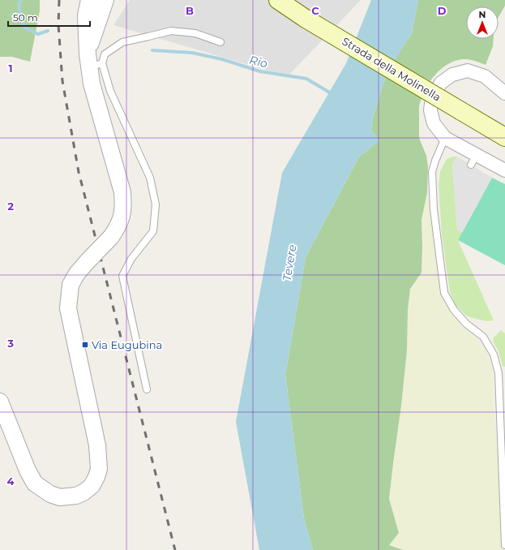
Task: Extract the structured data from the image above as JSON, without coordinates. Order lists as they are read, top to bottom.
{
  "streets": {
    "main road": ["Strada della Molinella"]
  },
  "water": ["Rio", "Tevere"],
  "places": {
    "transit": ["Via Eugubina"]
  },
  "scale_bar": "50 m",
  "north": "top",
  "grid": {
    "columns": ["B", "C", "D"],
    "rows": [
      "1",
      "2",
      "3",
      "4"
    ]
  }
}
